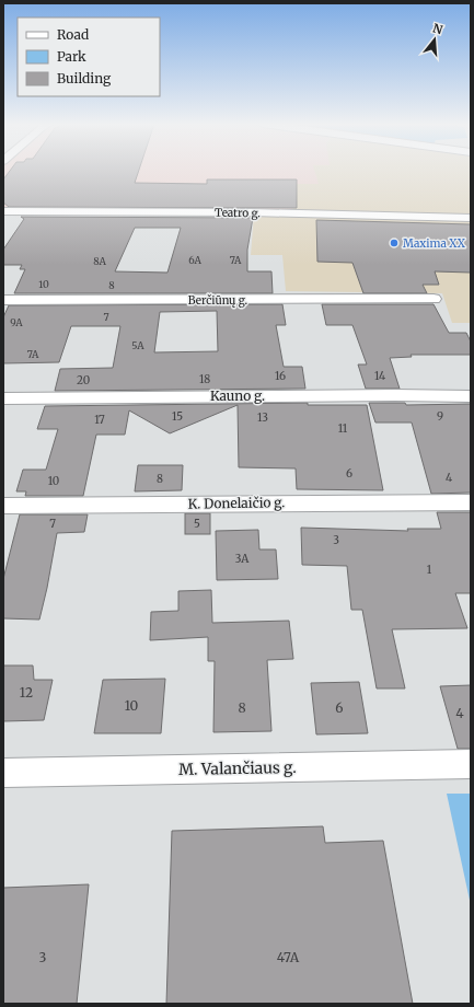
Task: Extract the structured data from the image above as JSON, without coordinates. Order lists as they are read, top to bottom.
{
  "streets": {
    "street": [
      "Teatro g.",
      "Berčiūnų g.",
      "Kauno g.",
      "K. Donelaičio g.",
      "M. Valančiaus g."
    ]
  },
  "places": ["Maxima XX"],
  "house_numbers": [
    "6A",
    "7A",
    "8A",
    "10",
    "8",
    "7",
    "9A",
    "5A",
    "7A",
    "16",
    "14",
    "18",
    "20",
    "15",
    "9",
    "13",
    "17",
    "11",
    "6",
    "4",
    "8",
    "10",
    "7",
    "5",
    "3",
    "3A",
    "1",
    "12",
    "10",
    "8",
    "6",
    "4",
    "3",
    "47A"
  ],
  "legend": ["Road", "Park", "Building"],
  "north": "top"
}
